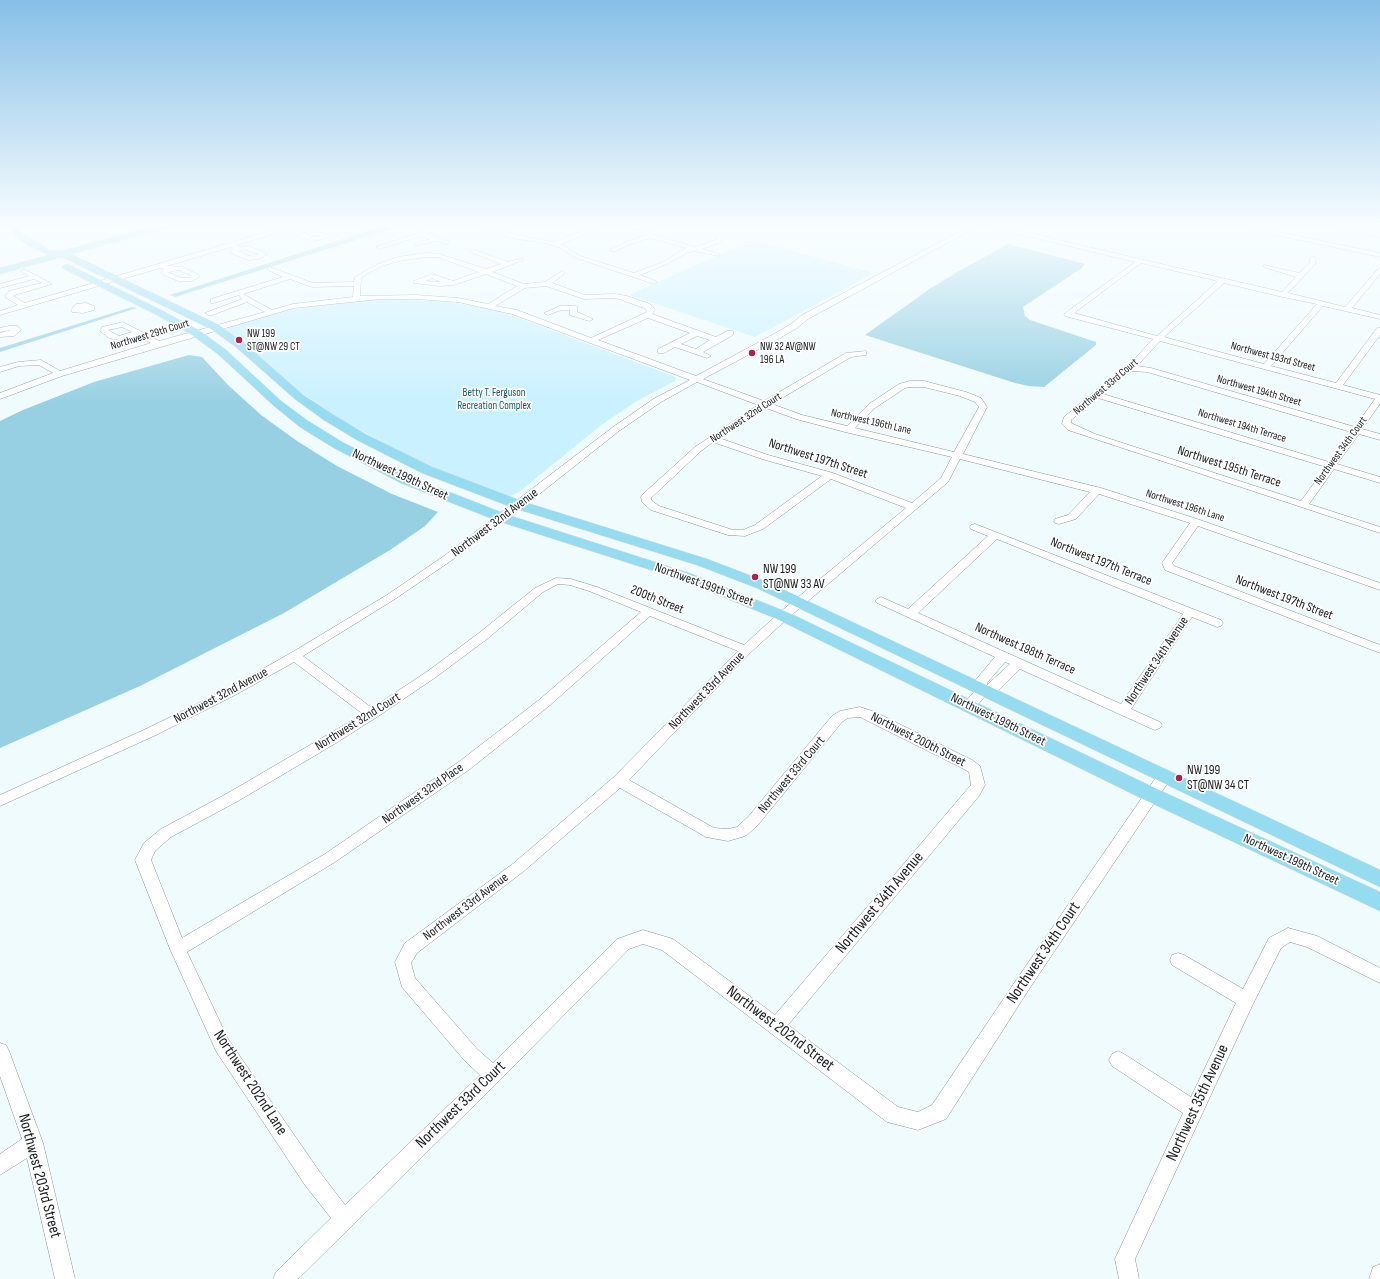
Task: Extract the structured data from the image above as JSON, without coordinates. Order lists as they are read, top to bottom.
{
  "streets": {
    "main road": ["Northwest 199th Street"],
    "street": [
      "Northwest 29th Court",
      "Northwest 193rd Street",
      "Northwest 33rd Court",
      "Northwest 194th Street",
      "Northwest 32nd Court",
      "Northwest 196th Lane",
      "Northwest 194th Terrace",
      "Northwest 34th Court",
      "Northwest 197th Street",
      "Northwest 195th Terrace",
      "Northwest 32nd Avenue",
      "Northwest 197th Terrace",
      "200th Street",
      "Northwest 198th Terrace",
      "Northwest 34th Avenue",
      "Northwest 33rd Avenue",
      "Northwest 200th Street",
      "Northwest 32nd Place",
      "Northwest 202nd Street",
      "Northwest 202nd Lane",
      "Northwest 35th Avenue",
      "Northwest 203rd Street"
    ]
  },
  "crossings": [
    ["Northwest 29th Court", "Northwest 196th Lane"],
    ["Northwest 29th Court", "Northwest 199th Street"],
    ["Northwest 193rd Street", "Northwest 33rd Court"],
    ["Northwest 193rd Street", "Northwest 34th Court"],
    ["Northwest 33rd Court", "Northwest 194th Street"],
    ["Northwest 33rd Court", "Northwest 194th Terrace"],
    ["Northwest 33rd Court", "Northwest 195th Terrace"],
    ["Northwest 33rd Court", "Northwest 33rd Avenue"],
    ["Northwest 33rd Court", "Northwest 200th Street"],
    ["Northwest 33rd Court", "Northwest 202nd Street"],
    ["Northwest 33rd Court", "Northwest 202nd Lane"],
    ["Northwest 194th Street", "Northwest 34th Court"],
    ["Northwest 32nd Court", "Northwest 196th Lane"],
    ["Northwest 32nd Court", "Northwest 197th Street"],
    ["Northwest 32nd Court", "200th Street"],
    ["Northwest 32nd Court", "Northwest 202nd Lane"],
    ["Northwest 196th Lane", "Northwest 197th Street"],
    ["Northwest 196th Lane", "Northwest 32nd Avenue"],
    ["Northwest 196th Lane", "Northwest 33rd Avenue"],
    ["Northwest 194th Terrace", "Northwest 34th Court"],
    ["Northwest 34th Court", "Northwest 195th Terrace"],
    ["Northwest 34th Court", "Northwest 199th Street"],
    ["Northwest 34th Court", "Northwest 202nd Street"],
    ["Northwest 197th Street", "Northwest 33rd Avenue"],
    ["Northwest 199th Street", "Northwest 32nd Avenue"],
    ["Northwest 199th Street", "Northwest 33rd Avenue"],
    ["Northwest 197th Terrace", "Northwest 34th Avenue"],
    ["200th Street", "Northwest 33rd Avenue"],
    ["200th Street", "Northwest 32nd Place"],
    ["Northwest 198th Terrace", "Northwest 34th Avenue"],
    ["Northwest 34th Avenue", "Northwest 200th Street"],
    ["Northwest 34th Avenue", "Northwest 202nd Street"],
    ["Northwest 32nd Place", "Northwest 202nd Lane"]
  ],
  "parks": ["Betty T. Ferguson Recreation Complex"],
  "places": [
    "NW 199 ST@NW 29 CT",
    "NW 32 AV@NW 196 LA",
    "NW 199 ST@NW 33 AV",
    "NW 199 ST@NW 34 CT"
  ]
}
